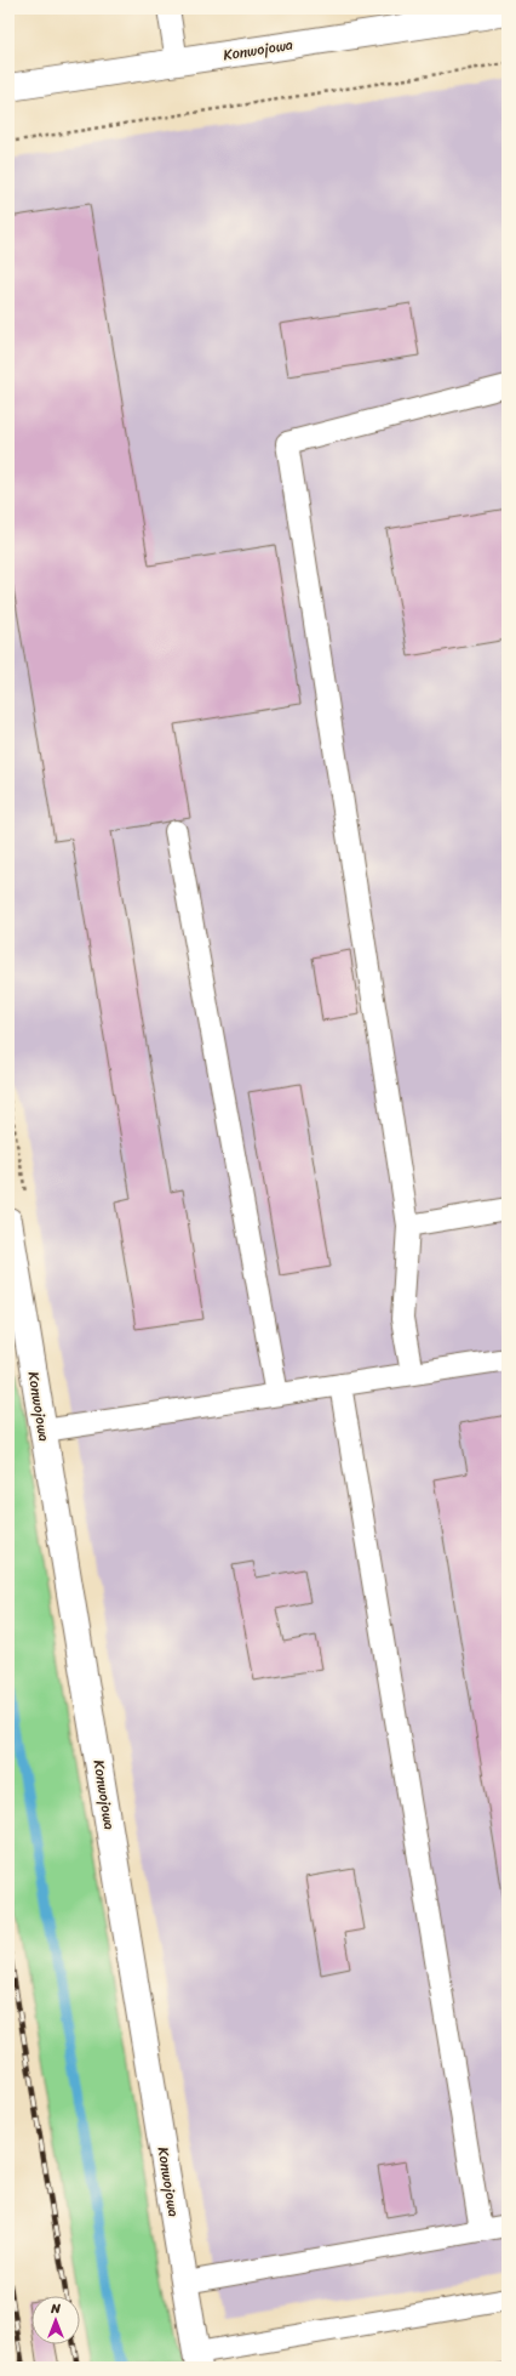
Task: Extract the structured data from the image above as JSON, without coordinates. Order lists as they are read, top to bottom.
{
  "streets": {
    "street": ["Konwojowa"]
  },
  "north": "top"
}
